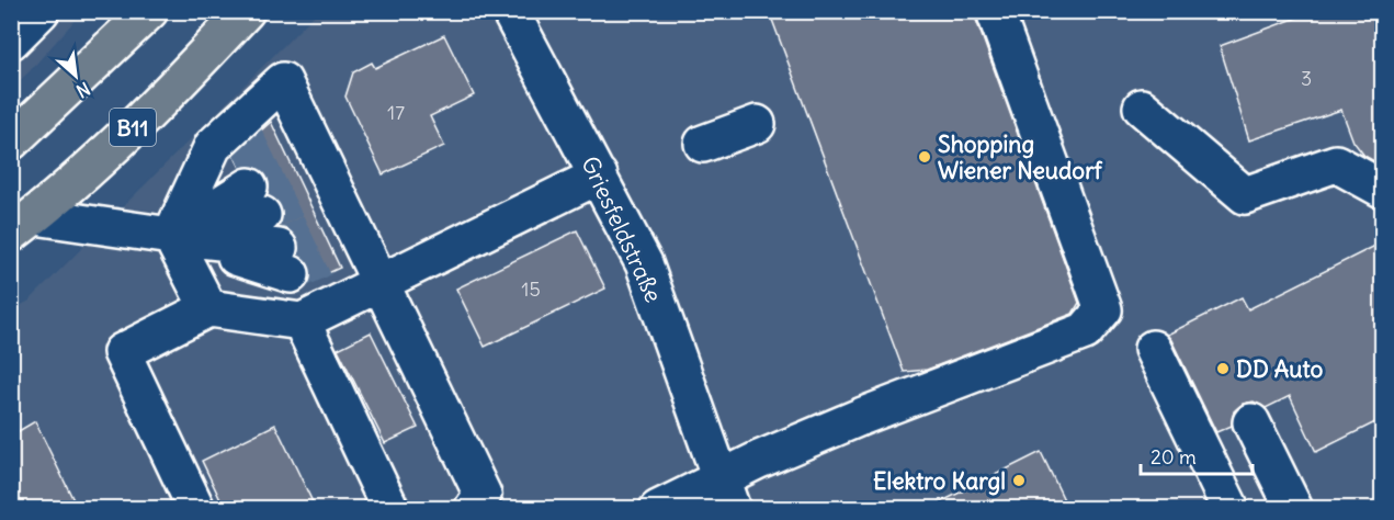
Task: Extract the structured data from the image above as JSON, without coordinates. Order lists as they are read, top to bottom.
{
  "streets": {
    "main road": ["B11"],
    "street": ["Griesfeldstraße"]
  },
  "places": ["Shopping Wiener Neudorf", "DD Auto", "Elektro Kargl"],
  "house_numbers": ["3", "17", "15"],
  "scale_bar": "20 m",
  "north": "bottom right"
}
